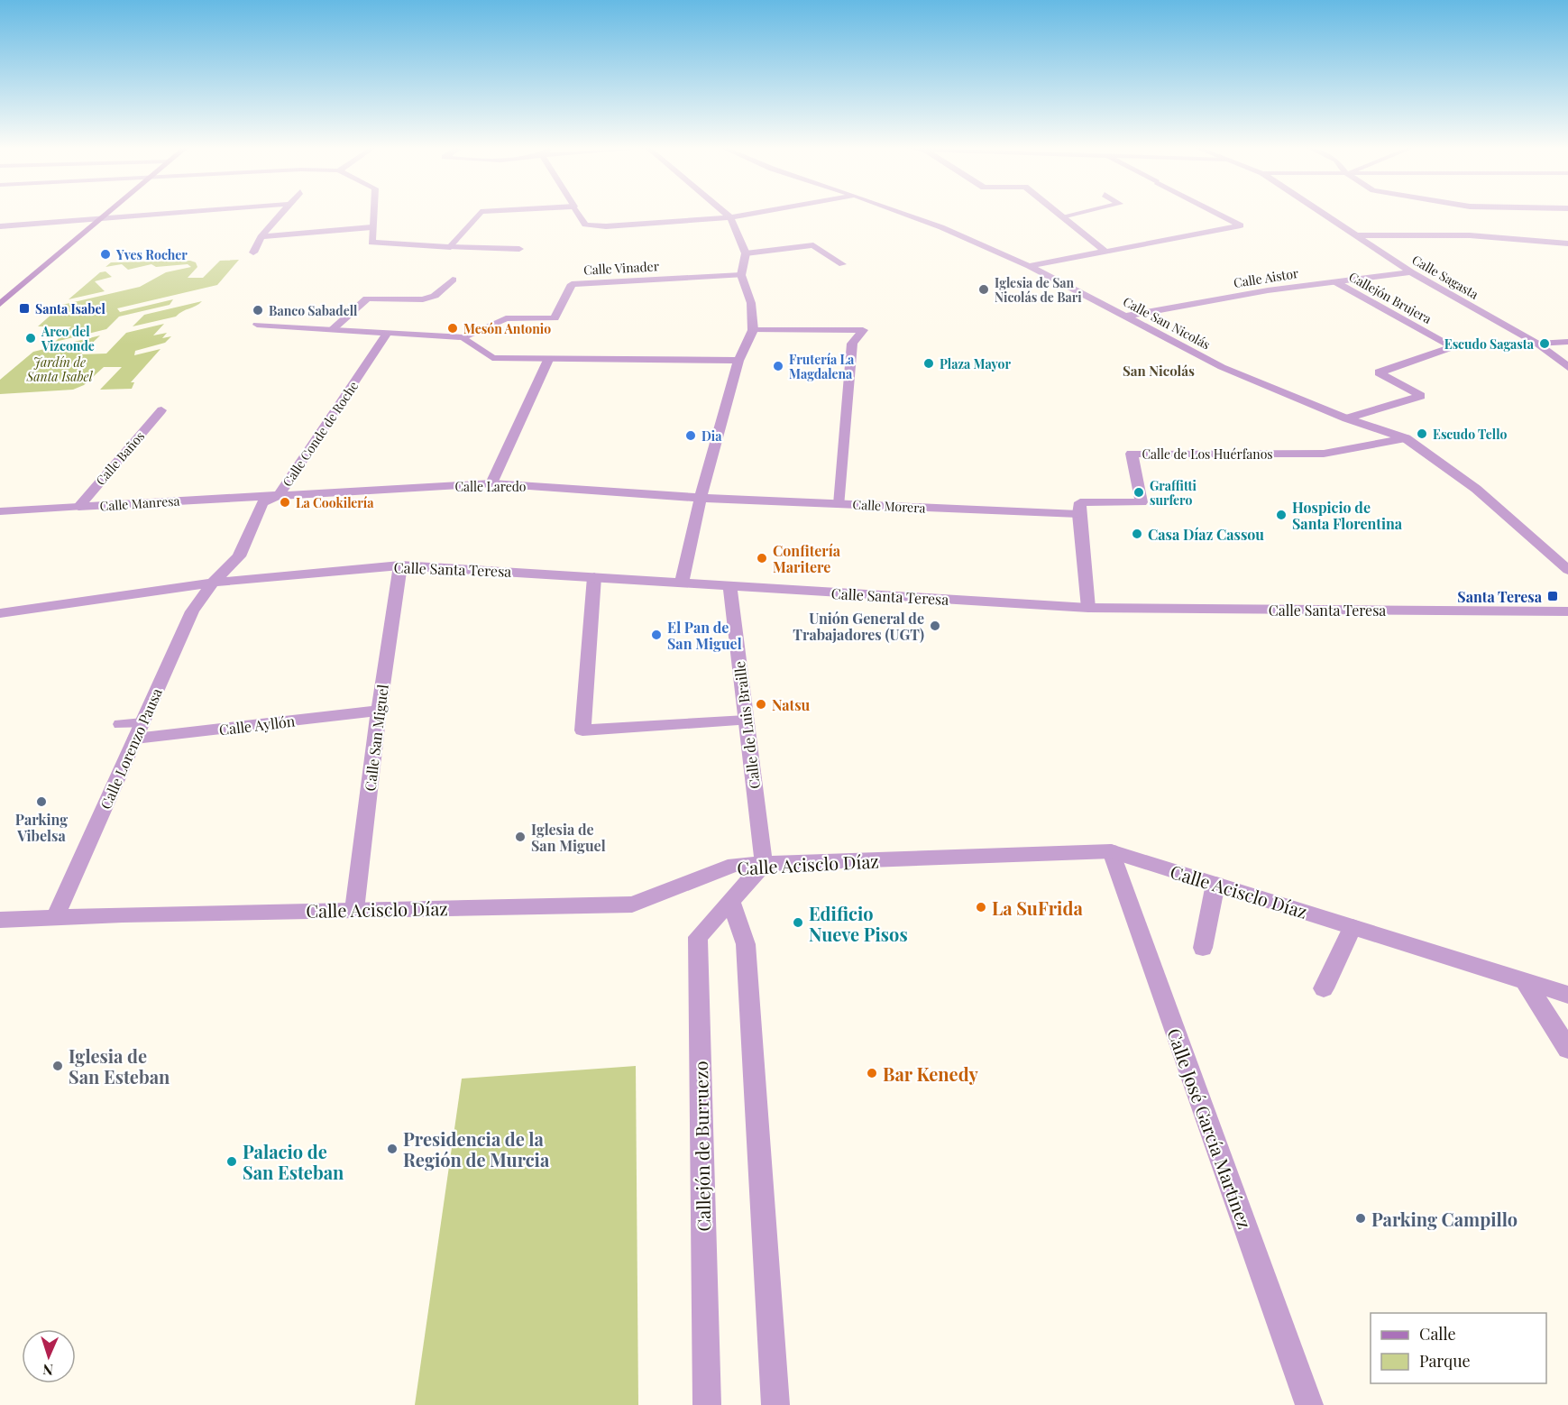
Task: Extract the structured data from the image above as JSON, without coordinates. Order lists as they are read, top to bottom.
{
  "streets": {
    "street": [
      "Calle Vinader",
      "Calle Sagasta",
      "Calle Aistor",
      "Callejón Brujera",
      "Calle San Nicolás",
      "Calle Conde de Roche",
      "Calle de Los Huérfanos",
      "Calle Baños",
      "Calle Laredo",
      "Calle Manresa",
      "Calle Morera",
      "Calle Santa Teresa",
      "Calle Ayllón",
      "Calle de Luis Braille",
      "Calle San Miguel",
      "Calle Lorenzo Pausa",
      "Calle Acisclo Díaz",
      "Calle José García Martínez",
      "Callejón de Burruezo"
    ]
  },
  "crossings": [
    ["Calle Vinader", "Calle Conde de Roche"],
    ["Calle Sagasta", "Calle Aistor"],
    ["Calle Aistor", "Callejón Brujera"],
    ["Calle Aistor", "Calle San Nicolás"],
    ["Callejón Brujera", "Calle San Nicolás"],
    ["Calle San Nicolás", "Calle de Los Huérfanos"],
    ["Calle Conde de Roche", "Calle Laredo"],
    ["Calle Conde de Roche", "Calle Manresa"],
    ["Calle Conde de Roche", "Calle Santa Teresa"],
    ["Calle Conde de Roche", "Calle Lorenzo Pausa"],
    ["Calle de Los Huérfanos", "Calle Morera"],
    ["Calle Baños", "Calle Manresa"],
    ["Calle Laredo", "Calle Manresa"],
    ["Calle Laredo", "Calle Morera"],
    ["Calle Santa Teresa", "Calle de Luis Braille"],
    ["Calle Santa Teresa", "Calle San Miguel"],
    ["Calle Santa Teresa", "Calle Lorenzo Pausa"],
    ["Calle Ayllón", "Calle San Miguel"],
    ["Calle Ayllón", "Calle Lorenzo Pausa"],
    ["Calle de Luis Braille", "Calle Acisclo Díaz"],
    ["Calle de Luis Braille", "Callejón de Burruezo"],
    ["Calle San Miguel", "Calle Acisclo Díaz"],
    ["Calle Lorenzo Pausa", "Calle Acisclo Díaz"],
    ["Calle Acisclo Díaz", "Calle José García Martínez"],
    ["Calle Acisclo Díaz", "Callejón de Burruezo"]
  ],
  "districts": ["San Nicolás"],
  "parks": ["Jardín de Santa Isabel"],
  "places": {
    "other": [
      "Yves Rocher",
      "Iglesia de San Nicolás de Bari",
      "Banco Sabadell",
      "Mesón Antonio",
      "Arco del Vizconde",
      "Escudo Sagasta",
      "Plaza Mayor",
      "Frutería La Magdalena",
      "Escudo Tello",
      "Dia",
      "Graffitti surfero",
      "La Cookilería",
      "Hospicio de Santa Florentina",
      "Casa Díaz Cassou",
      "Confitería Maritere",
      "Unión General de Trabajadores (UGT)",
      "El Pan de San Miguel",
      "Natsu",
      "Parking Vibelsa",
      "Iglesia de San Miguel",
      "La SuFrida",
      "Edificio Nueve Pisos",
      "Iglesia de San Esteban",
      "Bar Kenedy",
      "Presidencia de la Región de Murcia",
      "Palacio de San Esteban",
      "Parking Campillo"
    ],
    "transit": ["Santa Isabel", "Santa Teresa"]
  },
  "legend": ["Calle", "Parque"],
  "north": "bottom"
}
